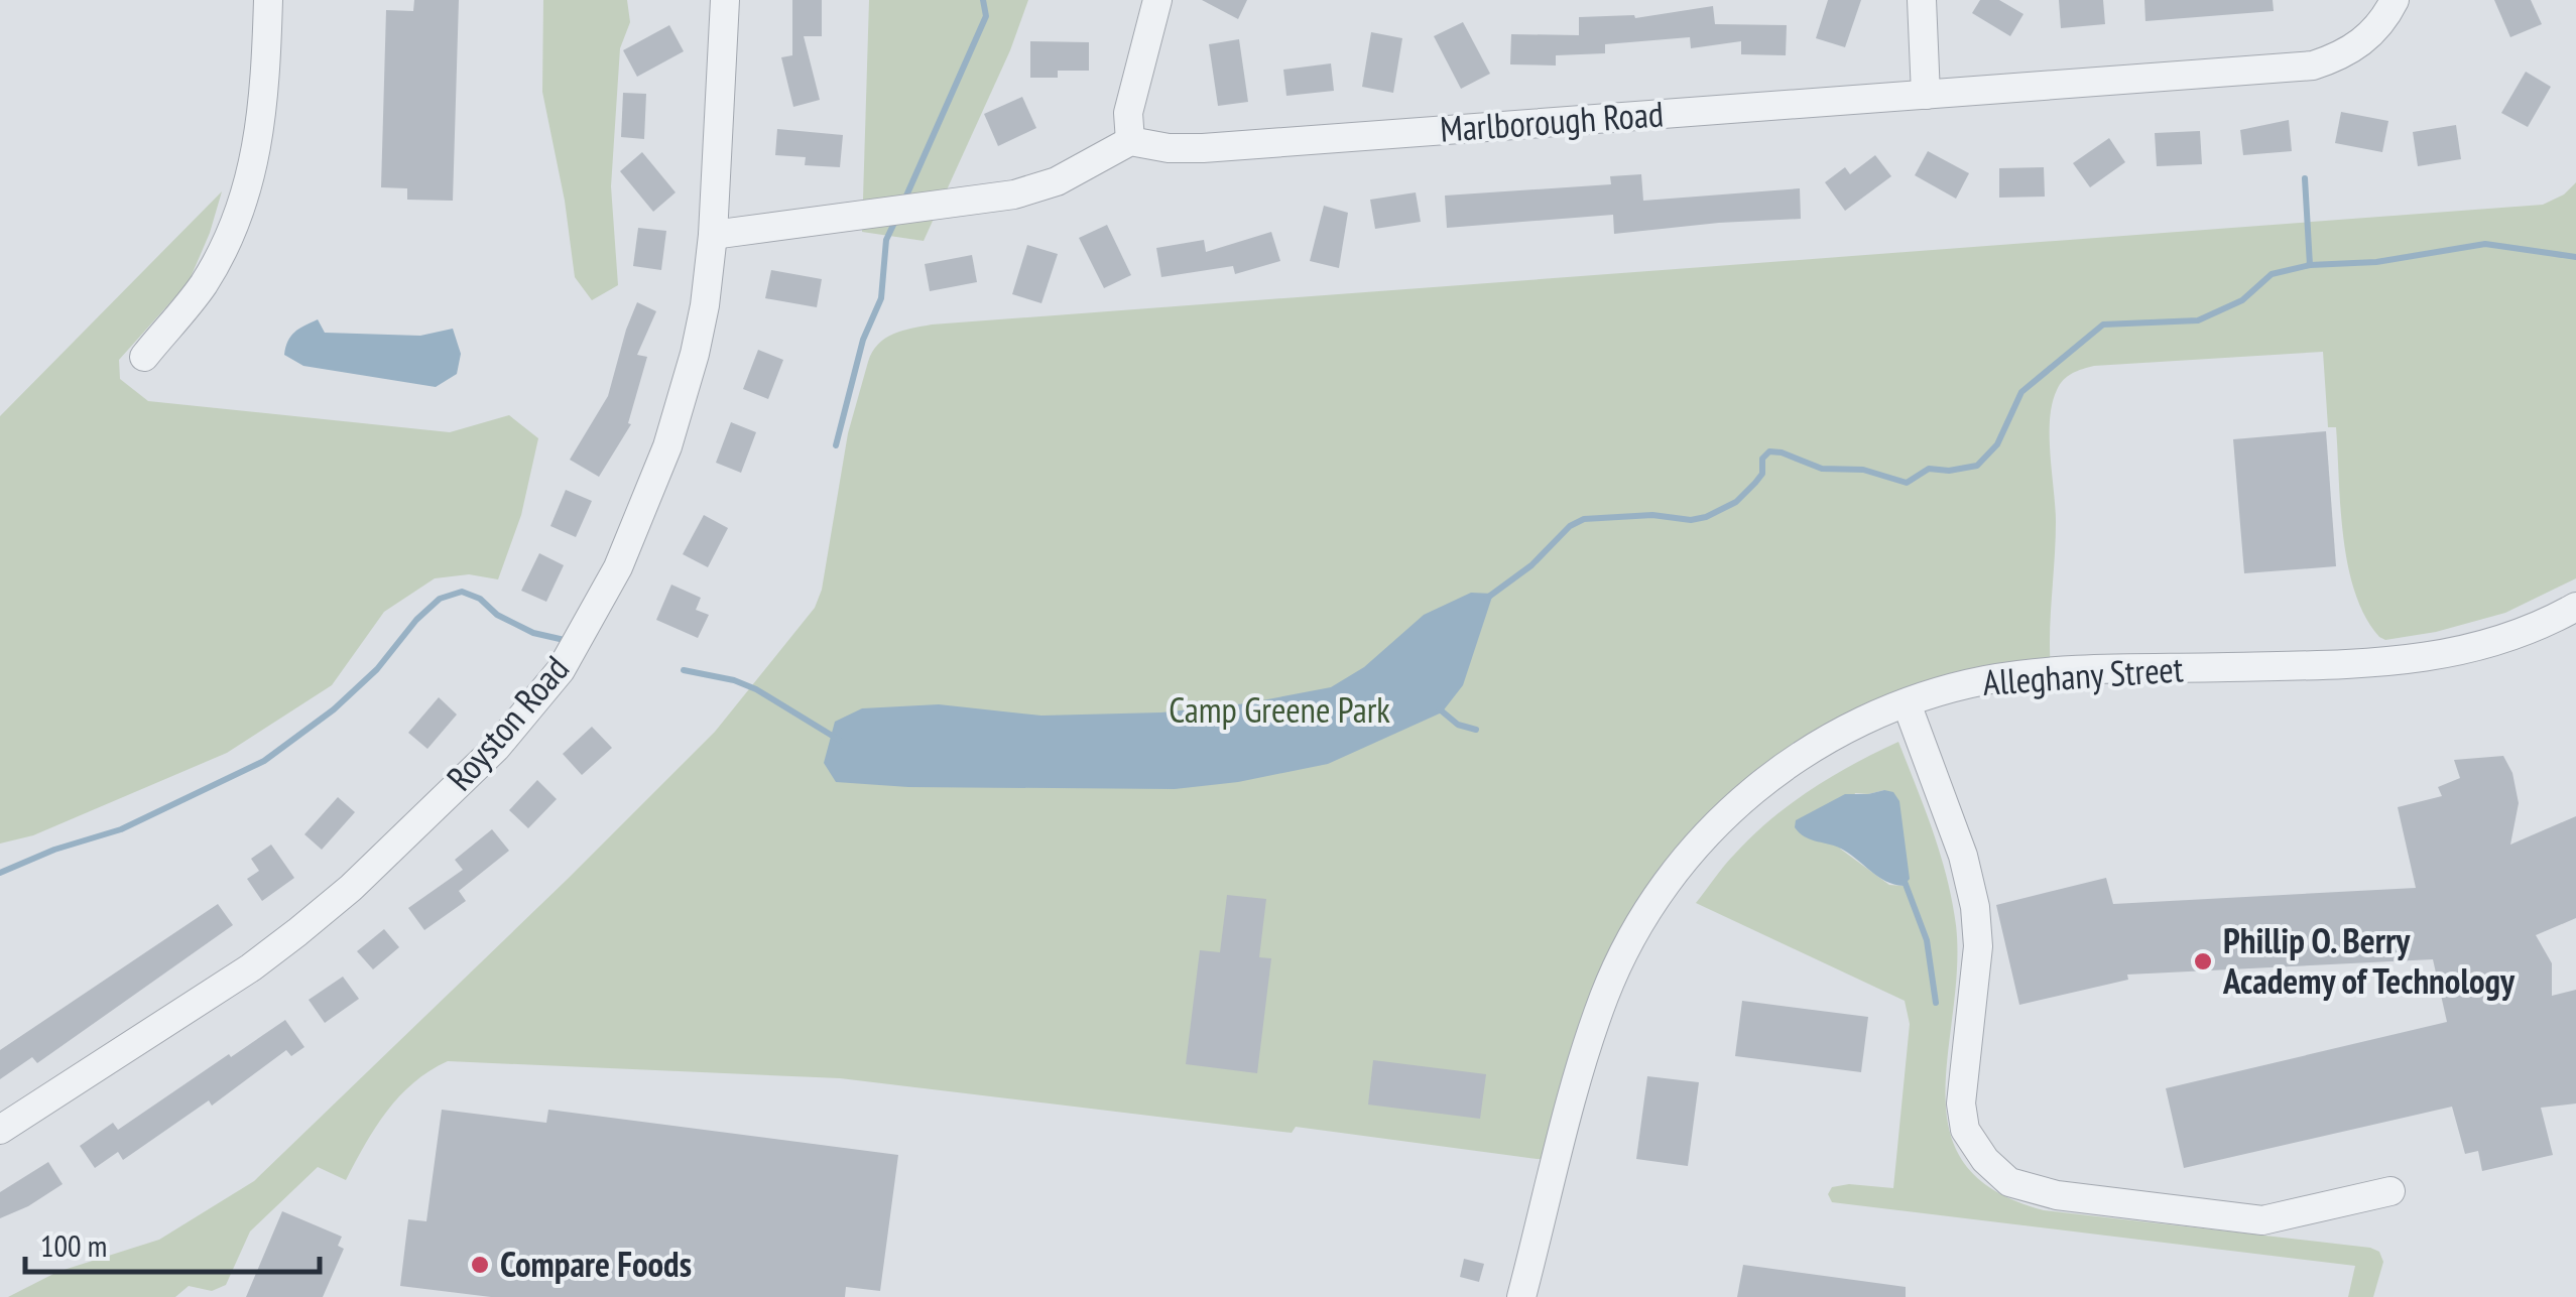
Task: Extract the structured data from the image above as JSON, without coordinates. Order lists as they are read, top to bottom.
{
  "streets": {
    "street": ["Marlborough Road", "Alleghany Street", "Royston Road"]
  },
  "parks": ["Camp Greene Park"],
  "places": ["Phillip O. Berry Academy of Technology", "Compare Foods"],
  "scale_bar": "100 m"
}
